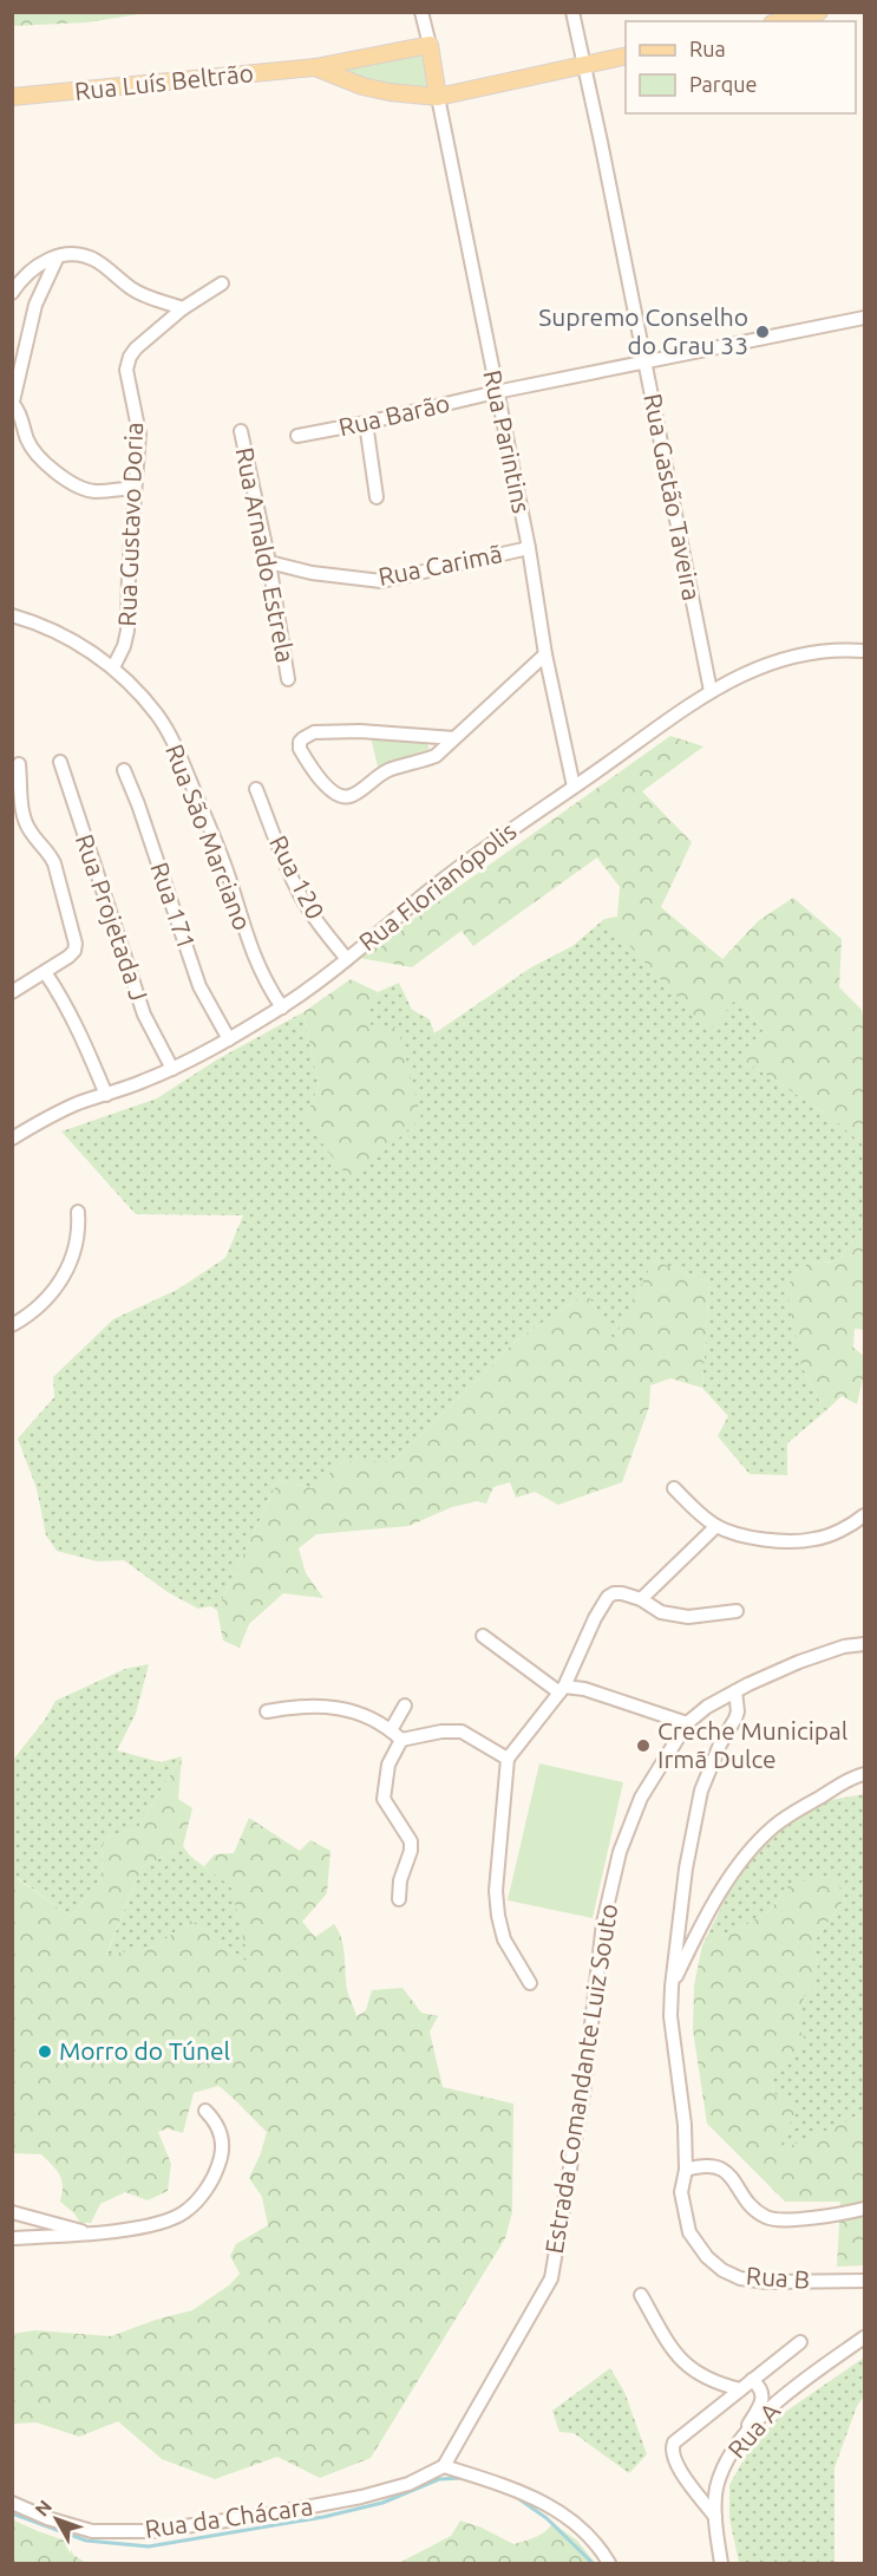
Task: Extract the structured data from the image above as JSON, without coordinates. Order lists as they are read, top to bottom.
{
  "streets": {
    "main road": ["Rua Luís Beltrão"],
    "street": [
      "Rua Barão",
      "Rua Parintins",
      "Rua Gastão Taveira",
      "Rua Gustavo Doria",
      "Rua Arnaldo Estrela",
      "Rua Carimã",
      "Rua São Marciano",
      "Rua 120",
      "Rua Florianópolis",
      "Rua 171",
      "Rua Projetada J",
      "Estrada Comandante Luiz Souto",
      "Rua B",
      "Rua A",
      "Rua da Chácara"
    ]
  },
  "crossings": [
    ["Rua Luís Beltrão", "Rua Parintins"],
    ["Rua Luís Beltrão", "Rua Gastão Taveira"],
    ["Rua Barão", "Rua Parintins"],
    ["Rua Barão", "Rua Gastão Taveira"],
    ["Rua Parintins", "Rua Carimã"],
    ["Rua Parintins", "Rua Florianópolis"],
    ["Rua Gastão Taveira", "Rua Florianópolis"],
    ["Rua Gustavo Doria", "Rua São Marciano"],
    ["Rua Arnaldo Estrela", "Rua Carimã"],
    ["Rua São Marciano", "Rua Florianópolis"],
    ["Rua 120", "Rua Florianópolis"],
    ["Rua Florianópolis", "Rua 171"],
    ["Rua Florianópolis", "Rua Projetada J"],
    ["Estrada Comandante Luiz Souto", "Rua B"],
    ["Estrada Comandante Luiz Souto", "Rua da Chácara"]
  ],
  "places": ["Supremo Conselho do Grau 33", "Creche Municipal Irmã Dulce", "Morro do Túnel"],
  "legend": ["Rua", "Parque"],
  "north": "top left"
}
